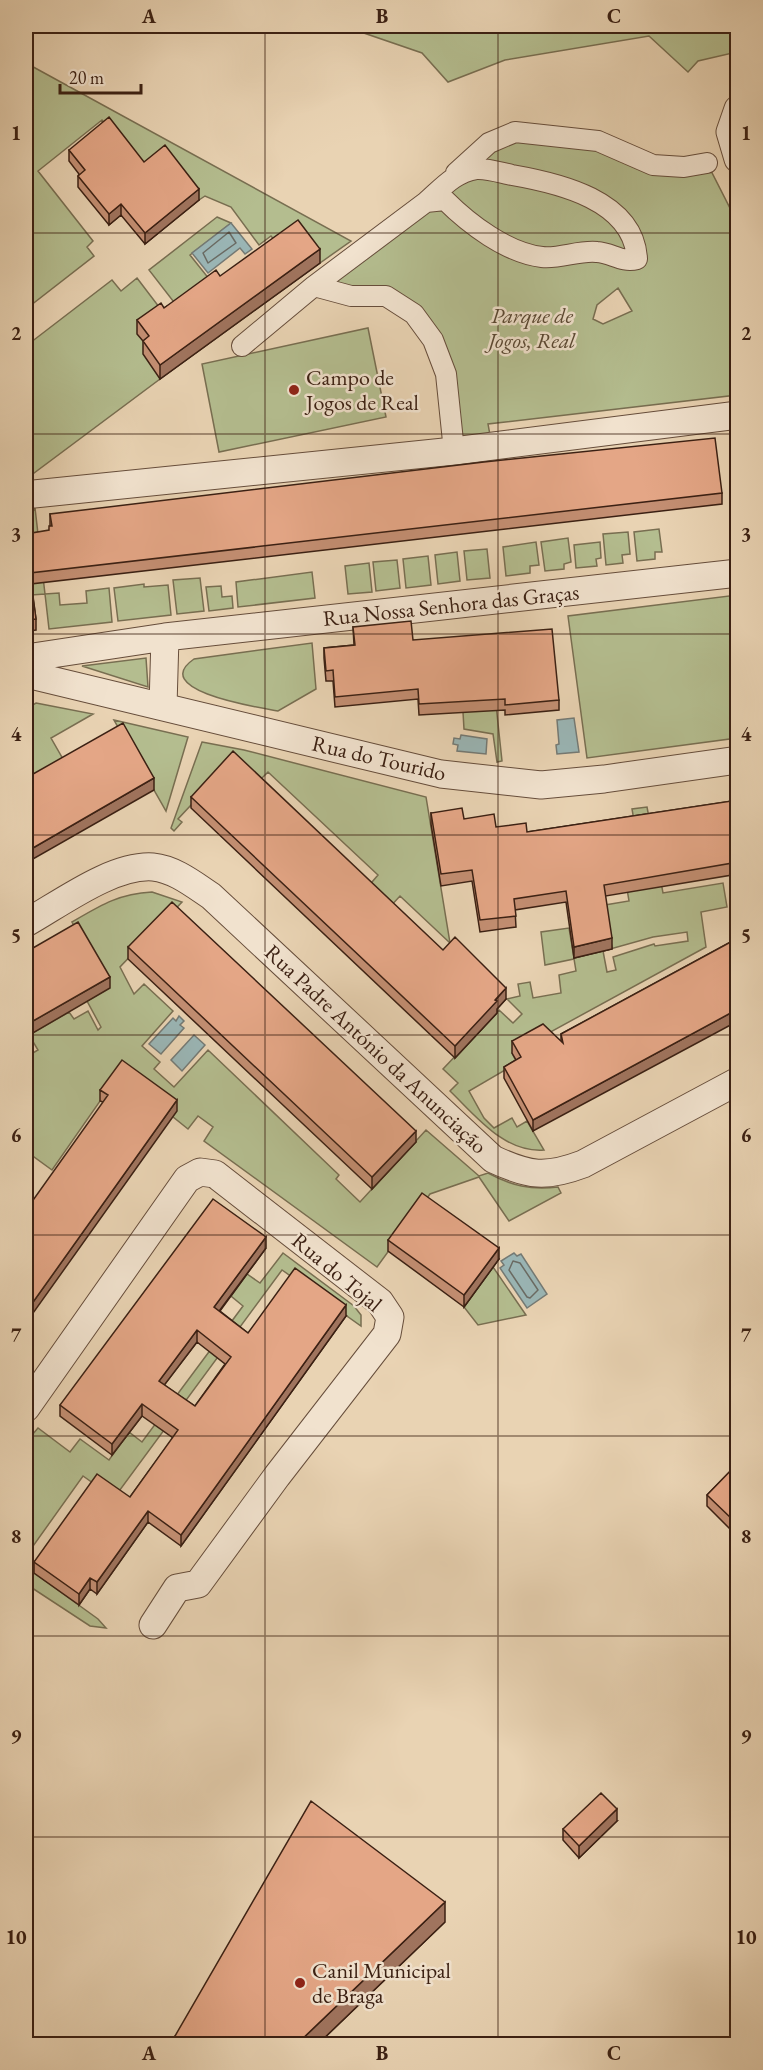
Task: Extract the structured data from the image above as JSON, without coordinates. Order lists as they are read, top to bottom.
{
  "streets": {
    "street": [
      "Rua Nossa Senhora das Graças",
      "Rua do Tourido",
      "Rua Padre António da Anunciação",
      "Rua do Tojal"
    ]
  },
  "parks": ["Parque de Jogos, Real"],
  "places": ["Campo de Jogos de Real", "Canil Municipal de Braga"],
  "scale_bar": "20 m",
  "grid": {
    "columns": ["A", "B", "C"],
    "rows": [
      "1",
      "2",
      "3",
      "4",
      "5",
      "6",
      "7",
      "8",
      "9",
      "10"
    ]
  }
}
